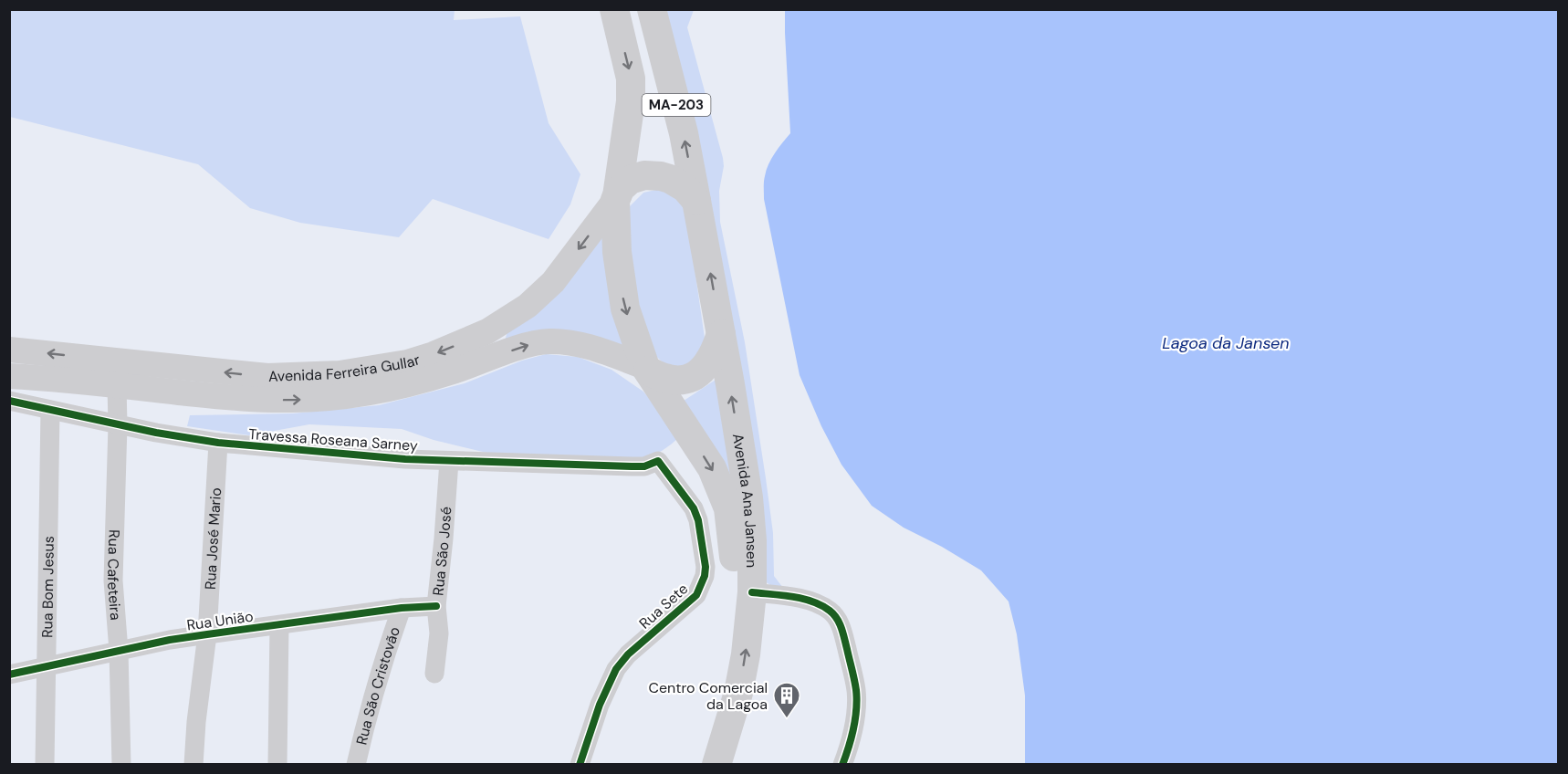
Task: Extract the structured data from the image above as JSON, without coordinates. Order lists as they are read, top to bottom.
{
  "streets": {
    "main road": ["MA-203", "Avenida Ferreira Gullar", "Avenida Ana Jansen"],
    "street": [
      "Travessa Roseana Sarney",
      "Rua José Mario",
      "Rua São José",
      "Rua Cafeteira",
      "Rua Bom Jesus",
      "Rua Sete",
      "Rua União",
      "Rua São Cristovão"
    ]
  },
  "crossings": [
    ["MA-203", "Avenida Ferreira Gullar"],
    ["MA-203", "Avenida Ana Jansen"],
    ["Avenida Ferreira Gullar", "Avenida Ana Jansen"],
    ["Avenida Ferreira Gullar", "Rua Cafeteira"],
    ["Travessa Roseana Sarney", "Rua José Mario"],
    ["Travessa Roseana Sarney", "Rua São José"],
    ["Travessa Roseana Sarney", "Rua Cafeteira"],
    ["Travessa Roseana Sarney", "Rua Bom Jesus"],
    ["Travessa Roseana Sarney", "Rua Sete"],
    ["Rua José Mario", "Rua União"],
    ["Rua São José", "Rua União"],
    ["Rua Cafeteira", "Rua União"],
    ["Rua Bom Jesus", "Rua União"],
    ["Rua União", "Rua São Cristovão"]
  ],
  "water": ["Lagoa da Jansen"],
  "places": {
    "building": ["Centro Comercial da Lagoa"]
  }
}
